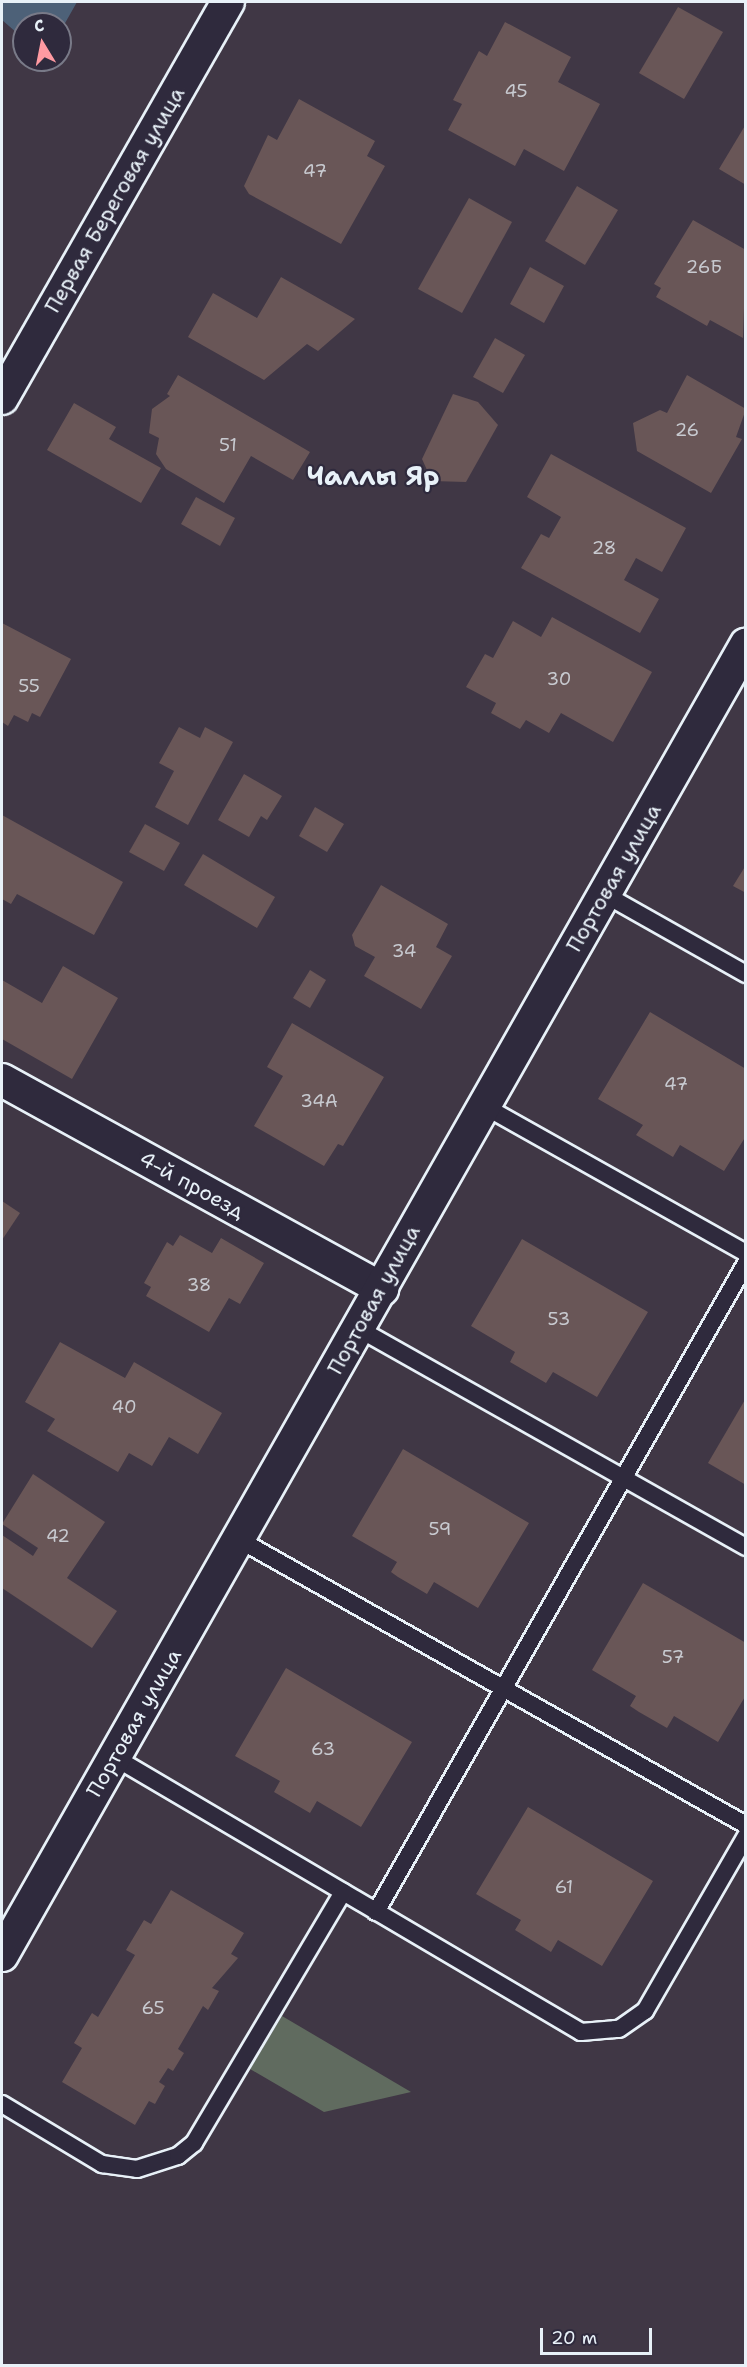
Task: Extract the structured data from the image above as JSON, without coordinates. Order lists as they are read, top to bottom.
{
  "streets": {
    "street": ["Первая Береговая улица", "Портовая улица", "4-й проезд"]
  },
  "crossings": [
    ["Портовая улица", "4-й проезд"]
  ],
  "districts": ["Чаллы Яр"],
  "house_numbers": [
    "45",
    "47",
    "26Б",
    "26",
    "51",
    "28",
    "30",
    "55",
    "34",
    "47",
    "34А",
    "38",
    "53",
    "40",
    "59",
    "42",
    "57",
    "63",
    "61",
    "65"
  ],
  "scale_bar": "20 m",
  "north": "top"
}
